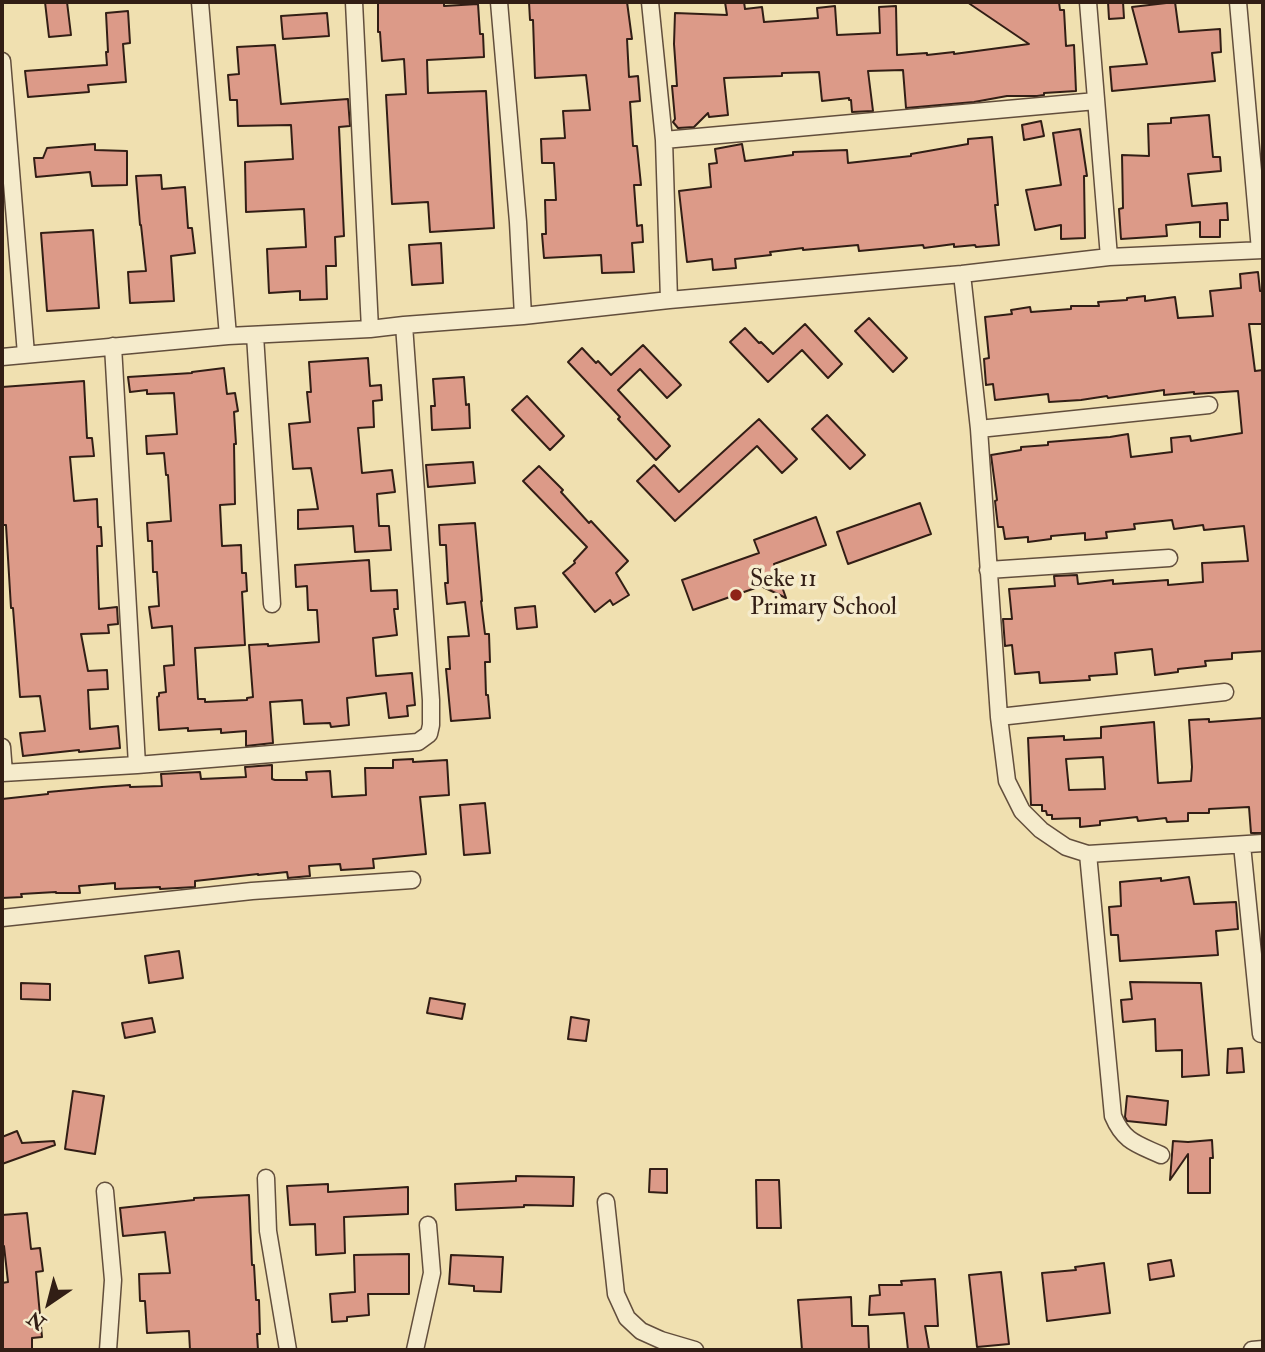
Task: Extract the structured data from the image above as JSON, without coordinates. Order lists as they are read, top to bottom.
{
  "places": ["Seke 11 Primary School"],
  "north": "bottom left"
}
